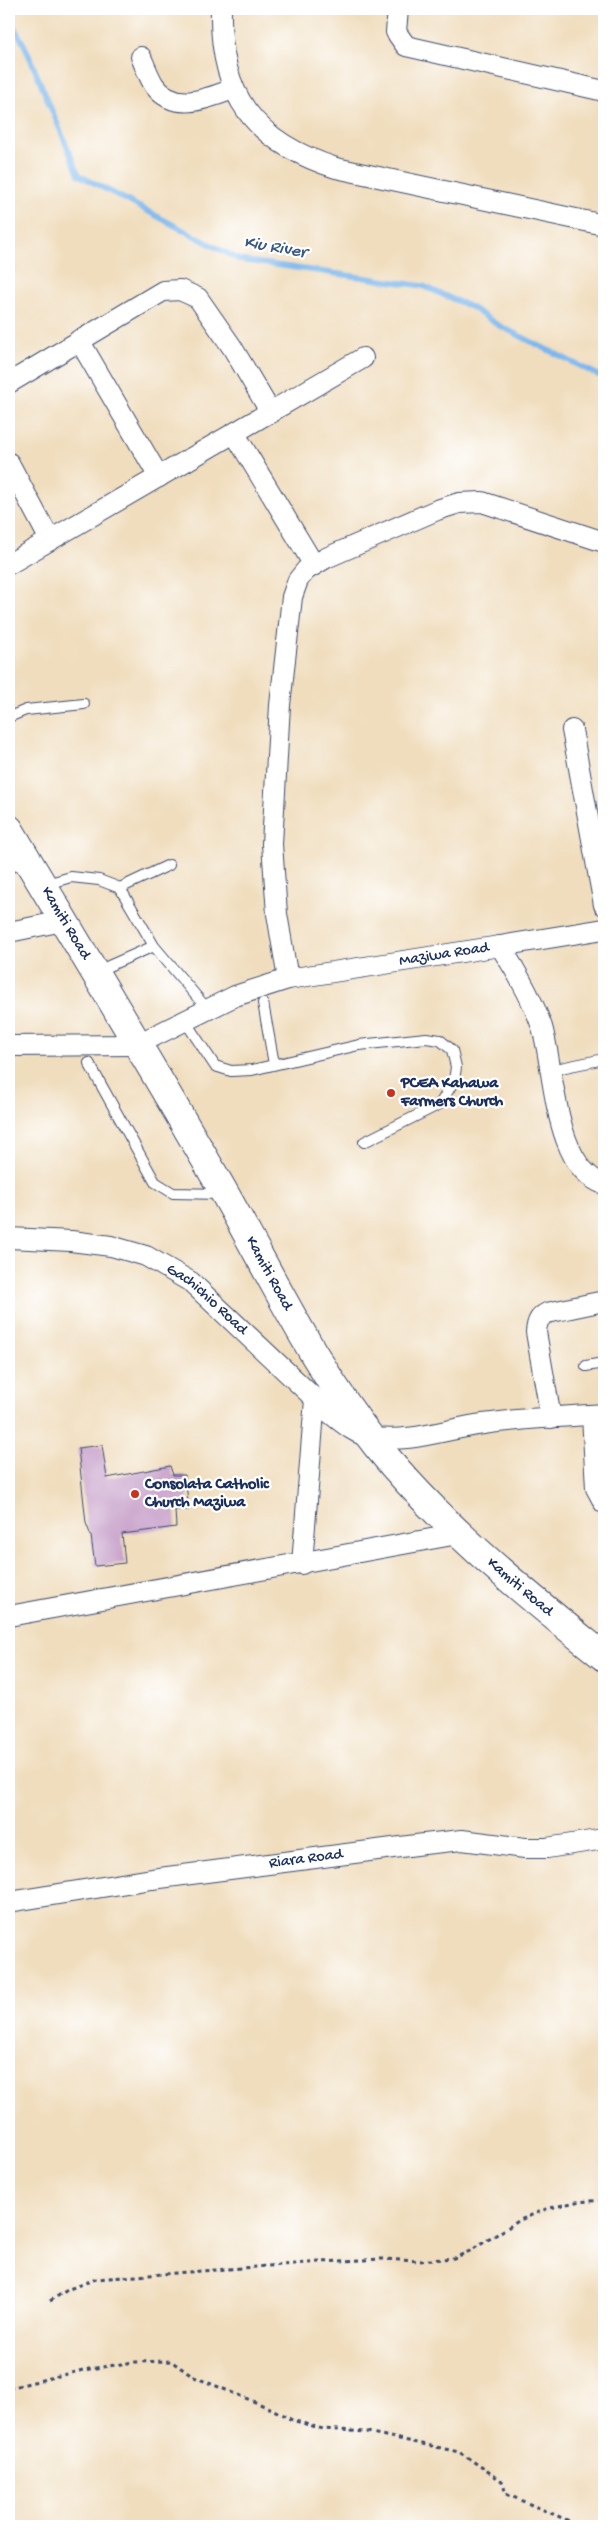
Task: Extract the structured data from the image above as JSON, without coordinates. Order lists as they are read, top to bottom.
{
  "streets": {
    "main road": ["Kamiti Road"],
    "street": ["Maziwa Road", "Gachichio Road", "Riara Road"]
  },
  "crossings": [
    ["Kamiti Road", "Maziwa Road"],
    ["Kamiti Road", "Gachichio Road"]
  ],
  "water": ["Kiu River"],
  "places": ["PCEA Kahawa Farmers Church", "Consolata Catholic Church Maziwa"]
}
